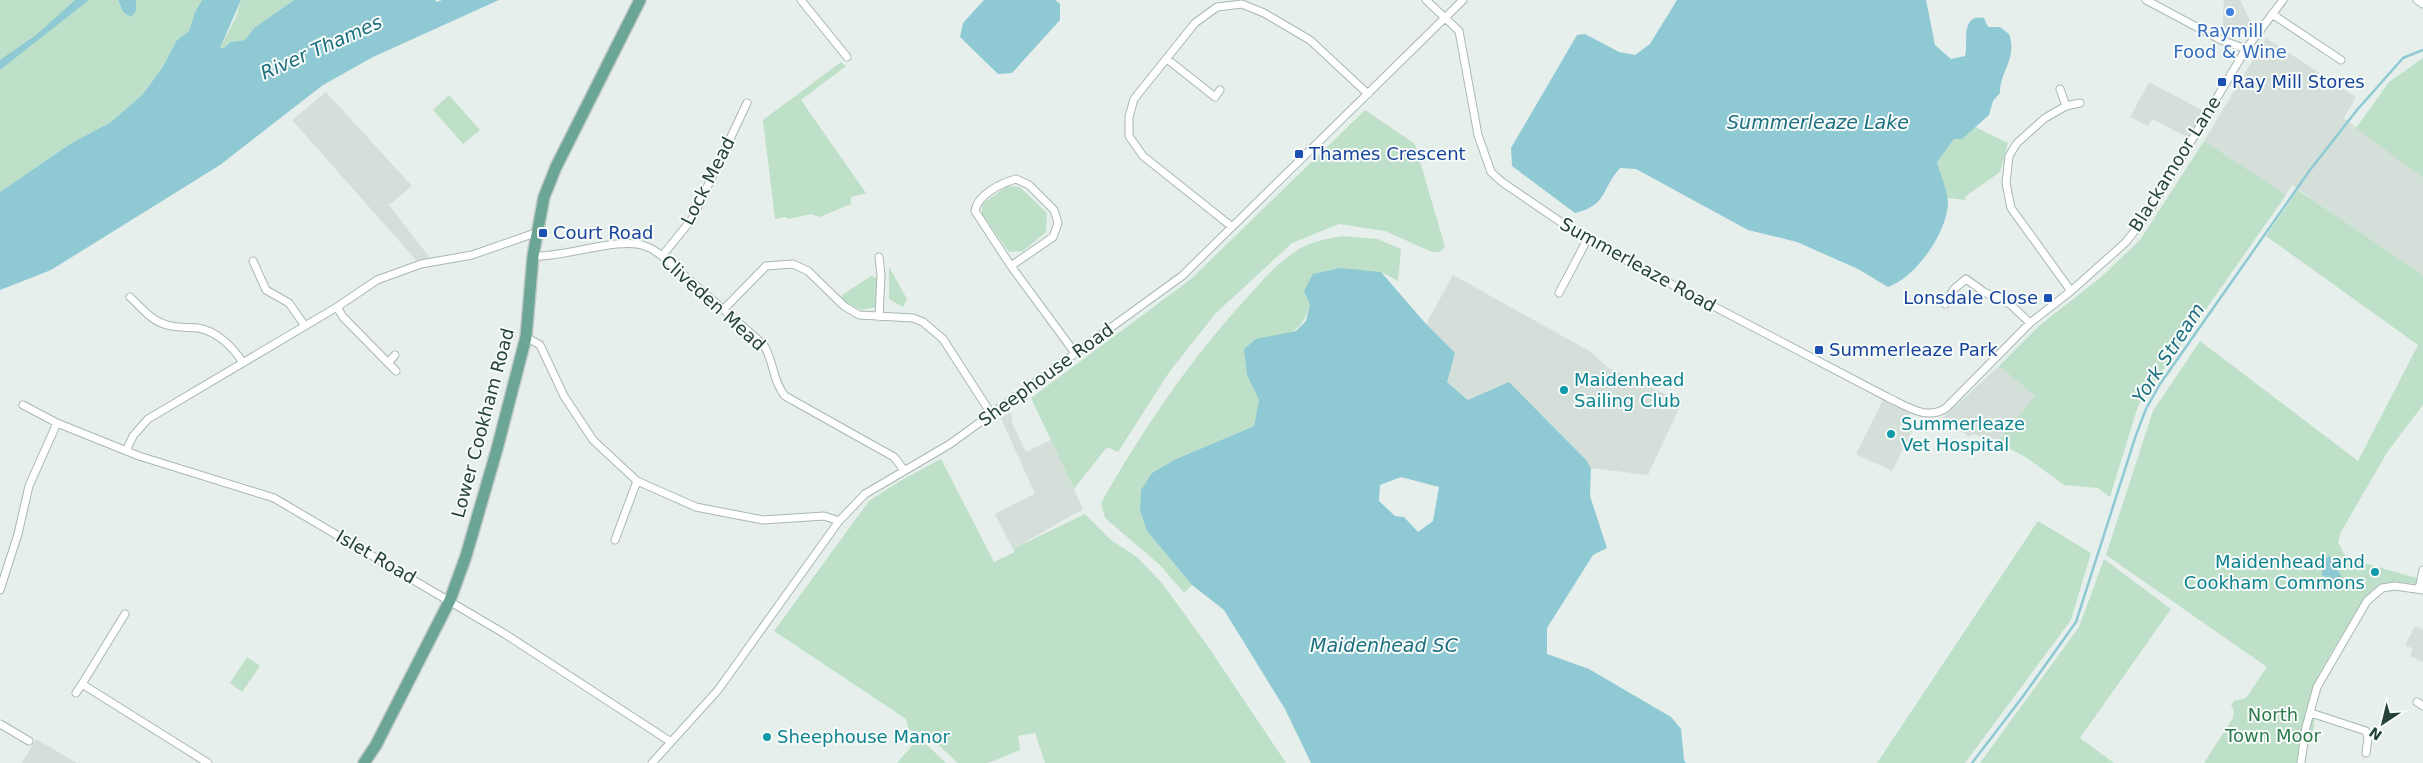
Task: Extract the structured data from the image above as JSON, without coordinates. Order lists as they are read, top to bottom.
{
  "streets": {
    "main road": ["Lower Cookham Road"],
    "street": [
      "Blackamoor Lane",
      "Lock Mead",
      "Summerleaze Road",
      "Cliveden Mead",
      "Sheephouse Road",
      "Islet Road"
    ]
  },
  "crossings": [
    ["Blackamoor Lane", "Summerleaze Road"],
    ["Lock Mead", "Cliveden Mead"],
    ["Summerleaze Road", "Sheephouse Road"],
    ["Cliveden Mead", "Sheephouse Road"],
    ["Cliveden Mead", "Lower Cookham Road"],
    ["Sheephouse Road", "Islet Road"],
    ["Lower Cookham Road", "Islet Road"]
  ],
  "water": [
    "River Thames",
    "Summerleaze Lake",
    "York Stream",
    "Maidenhead SC"
  ],
  "parks": ["North Town Moor"],
  "places": {
    "other": [
      "Raymill Food & Wine",
      "Maidenhead Sailing Club",
      "Summerleaze Vet Hospital",
      "Maidenhead and Cookham Commons",
      "Sheephouse Manor"
    ],
    "transit": [
      "Ray Mill Stores",
      "Thames Crescent",
      "Court Road",
      "Lonsdale Close",
      "Summerleaze Park"
    ]
  },
  "north": "bottom left"
}
